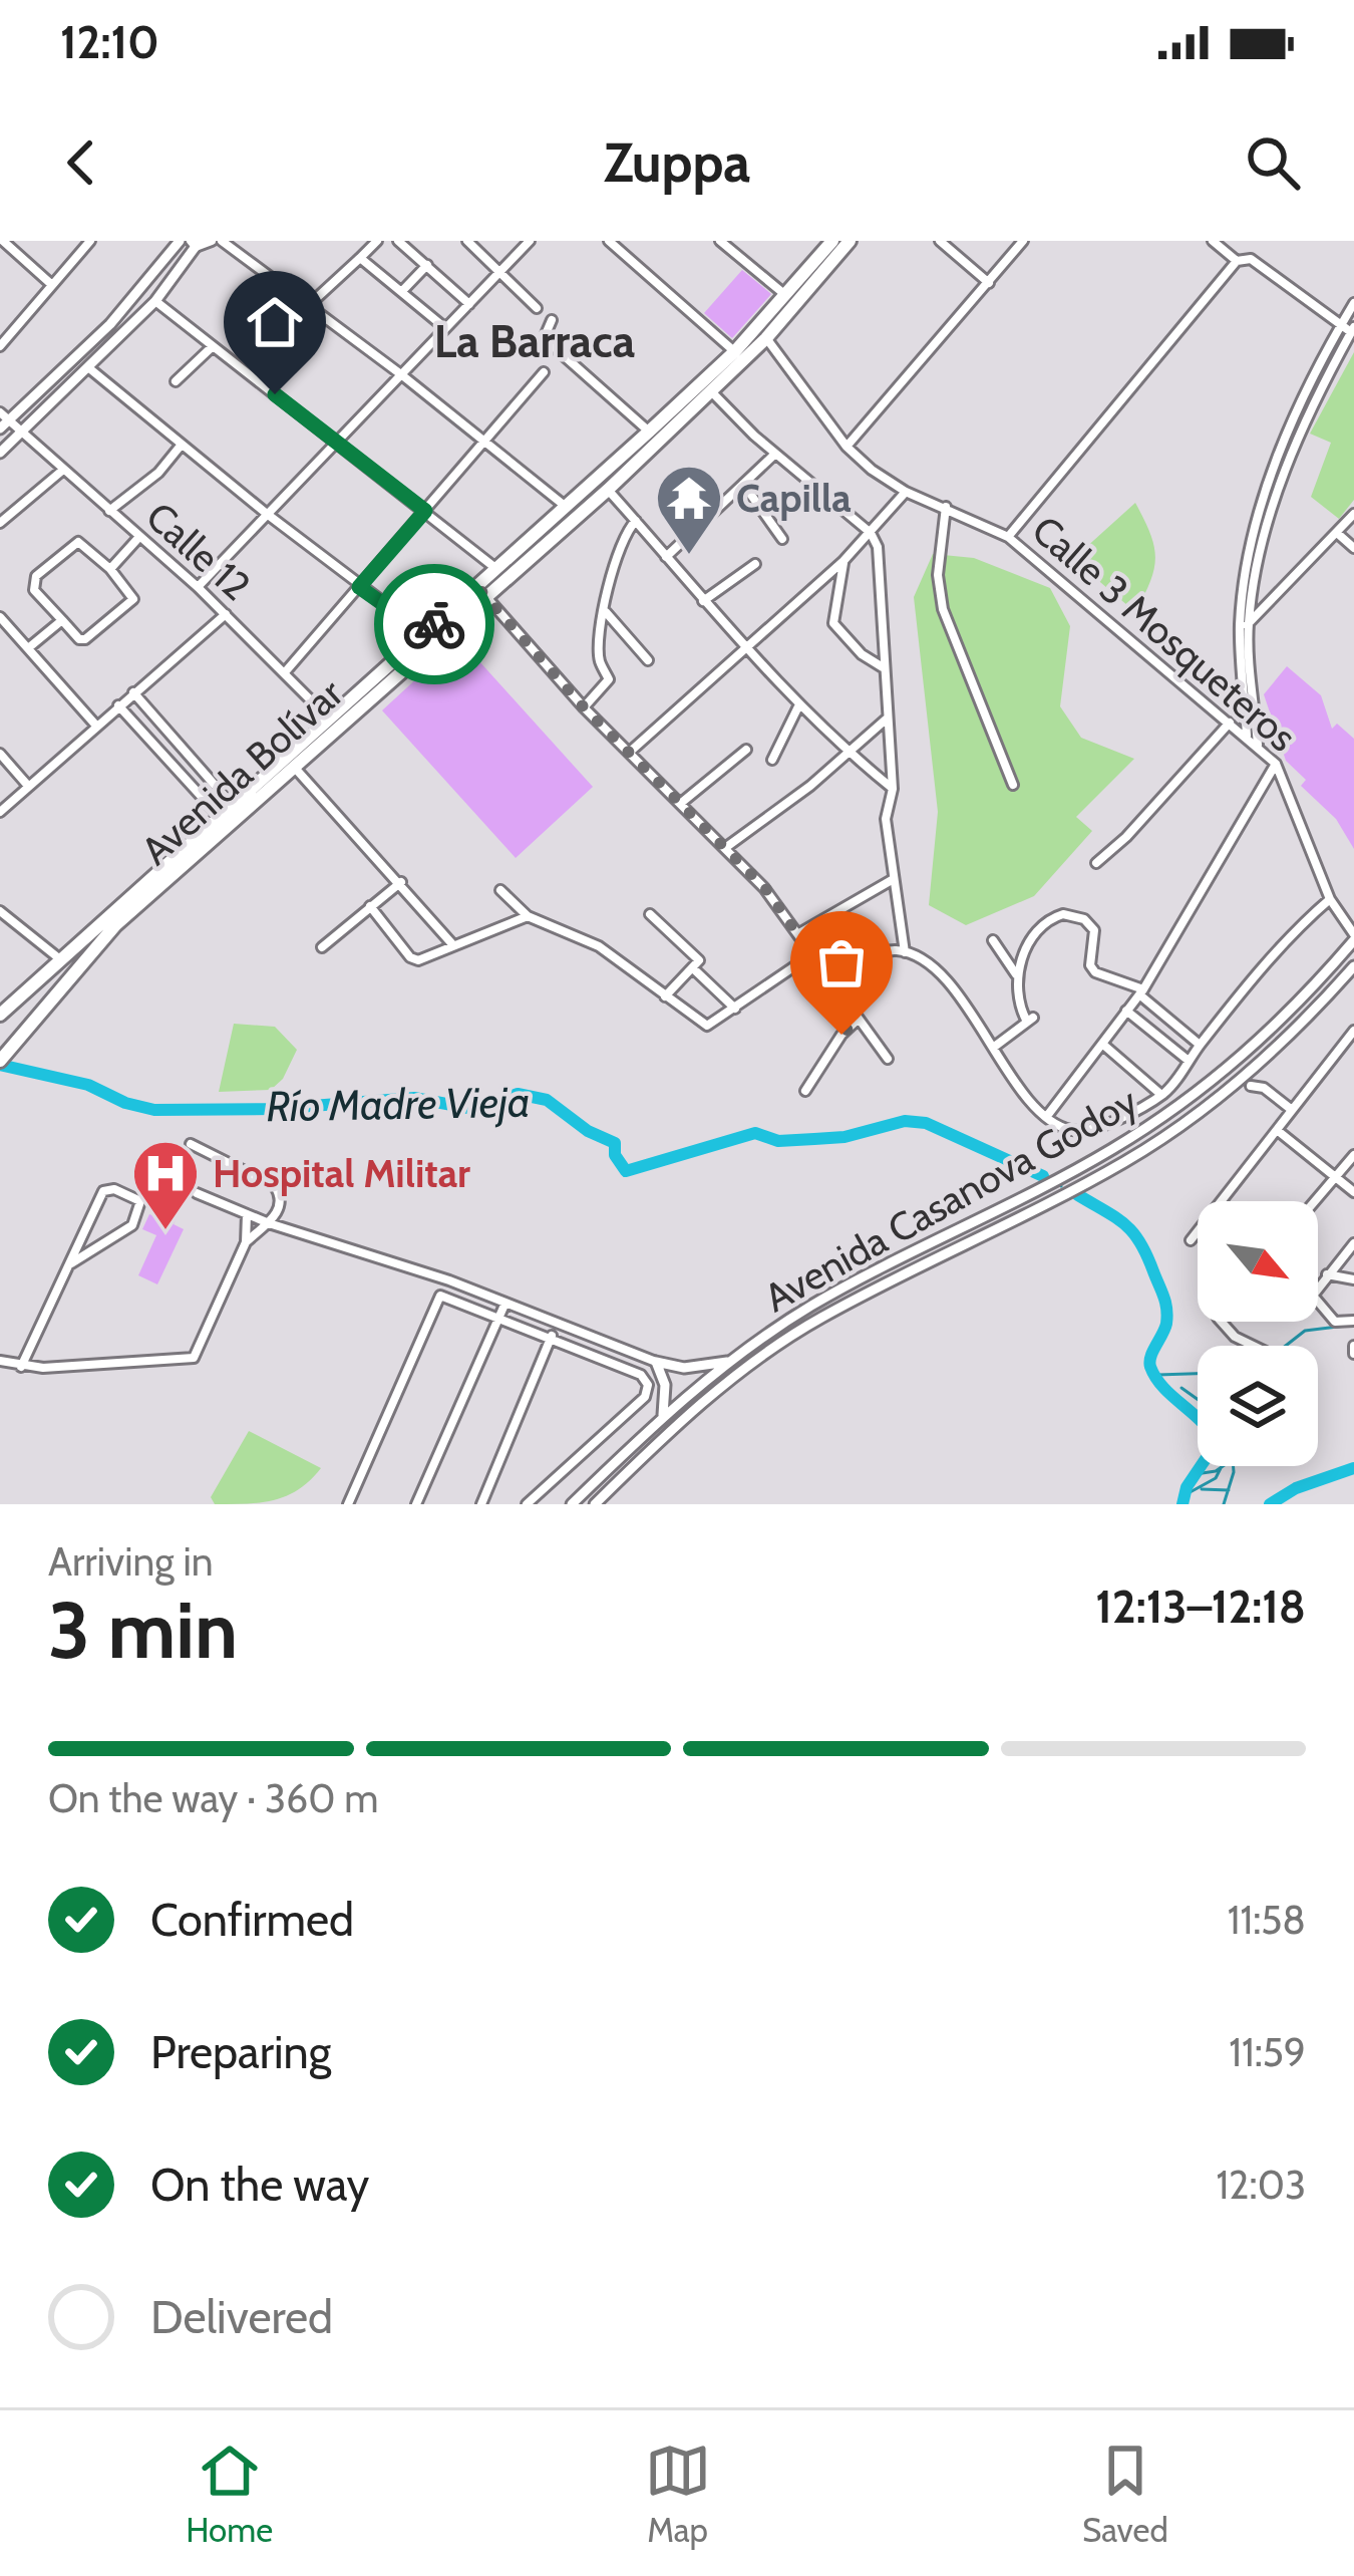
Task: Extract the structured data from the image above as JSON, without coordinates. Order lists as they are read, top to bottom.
{
  "streets": {
    "main road": ["Avenida Bolívar"],
    "street": ["Calle 12", "Calle 3 Mosqueteros", "Avenida Casanova Godoy"]
  },
  "crossings": [
    ["Calle 12", "Avenida Bolívar"],
    ["Calle 3 Mosqueteros", "Avenida Bolívar"],
    ["Calle 3 Mosqueteros", "Avenida Casanova Godoy"]
  ],
  "districts": ["La Barraca"],
  "water": ["Río Madre Vieja"],
  "places": {
    "temple": ["Capilla"],
    "hospital": ["Hospital Militar"]
  },
  "north": "bottom right",
  "page": {
    "status": "12:10",
    "header": "Zuppa",
    "heading": ["3 min", "Arriving in", "12:13–12:18"],
    "bar": "On the way · 360 m",
    "list": [
      ["Confirmed", "11:58"],
      ["Preparing", "11:59"],
      ["On the way", "12:03"],
      "Delivered"
    ],
    "tabs": ["Home", "Map", "Saved"]
  }
}
